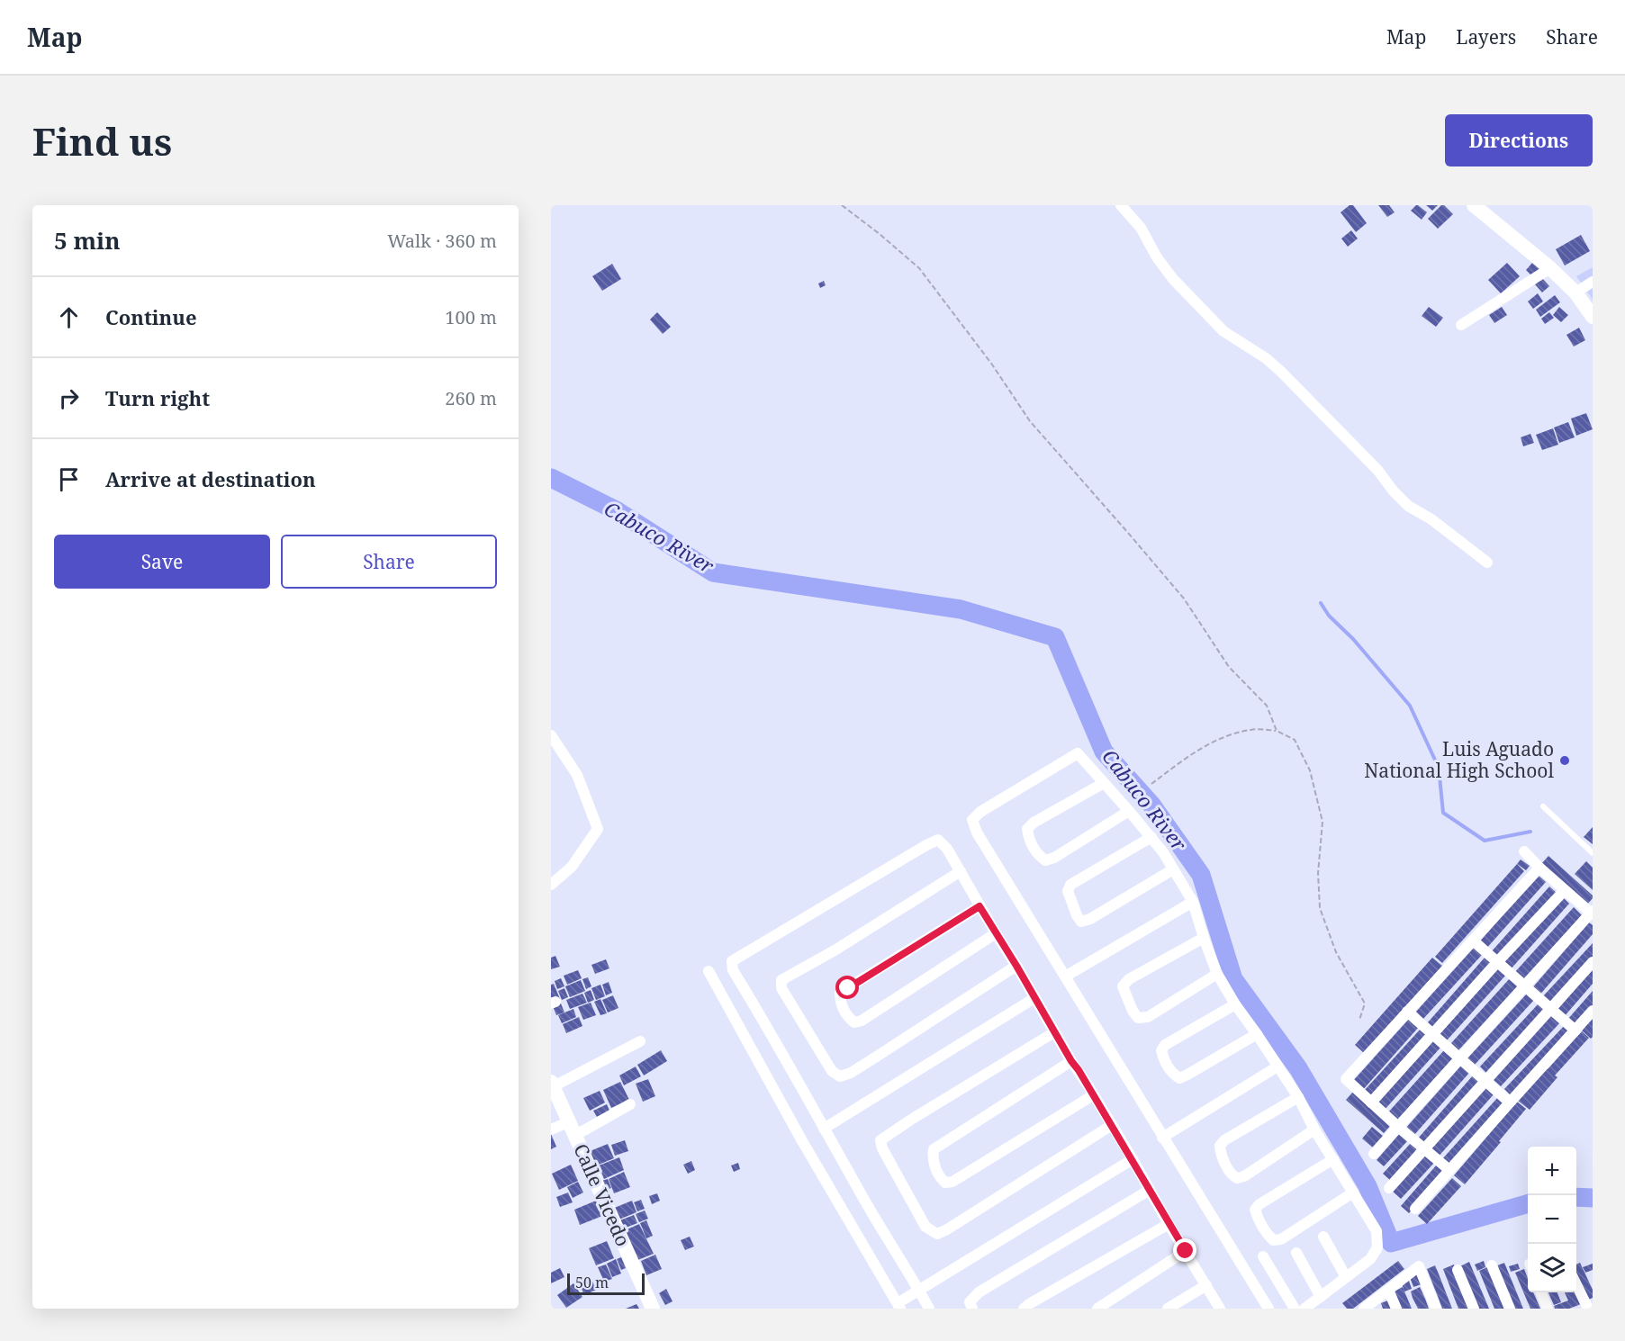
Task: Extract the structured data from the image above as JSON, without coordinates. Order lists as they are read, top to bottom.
{
  "streets": {
    "street": ["Calle Vicedo"]
  },
  "water": ["Cabuco River"],
  "places": ["Luis Aguado National High School"],
  "scale_bar": "50 m",
  "page": {
    "header": "Map",
    "nav": ["Map", "Layers", "Share"],
    "buttons": [
      "Directions",
      ["Save", "Share"]
    ],
    "title": "Find us",
    "heading": ["5 min", "Walk · 360 m"],
    "list": [
      ["Continue", "100 m"],
      ["Turn right", "260 m"],
      "Arrive at destination"
    ],
    "map_buttons": ["+", "−"],
    "scale": "50 m"
  }
}
